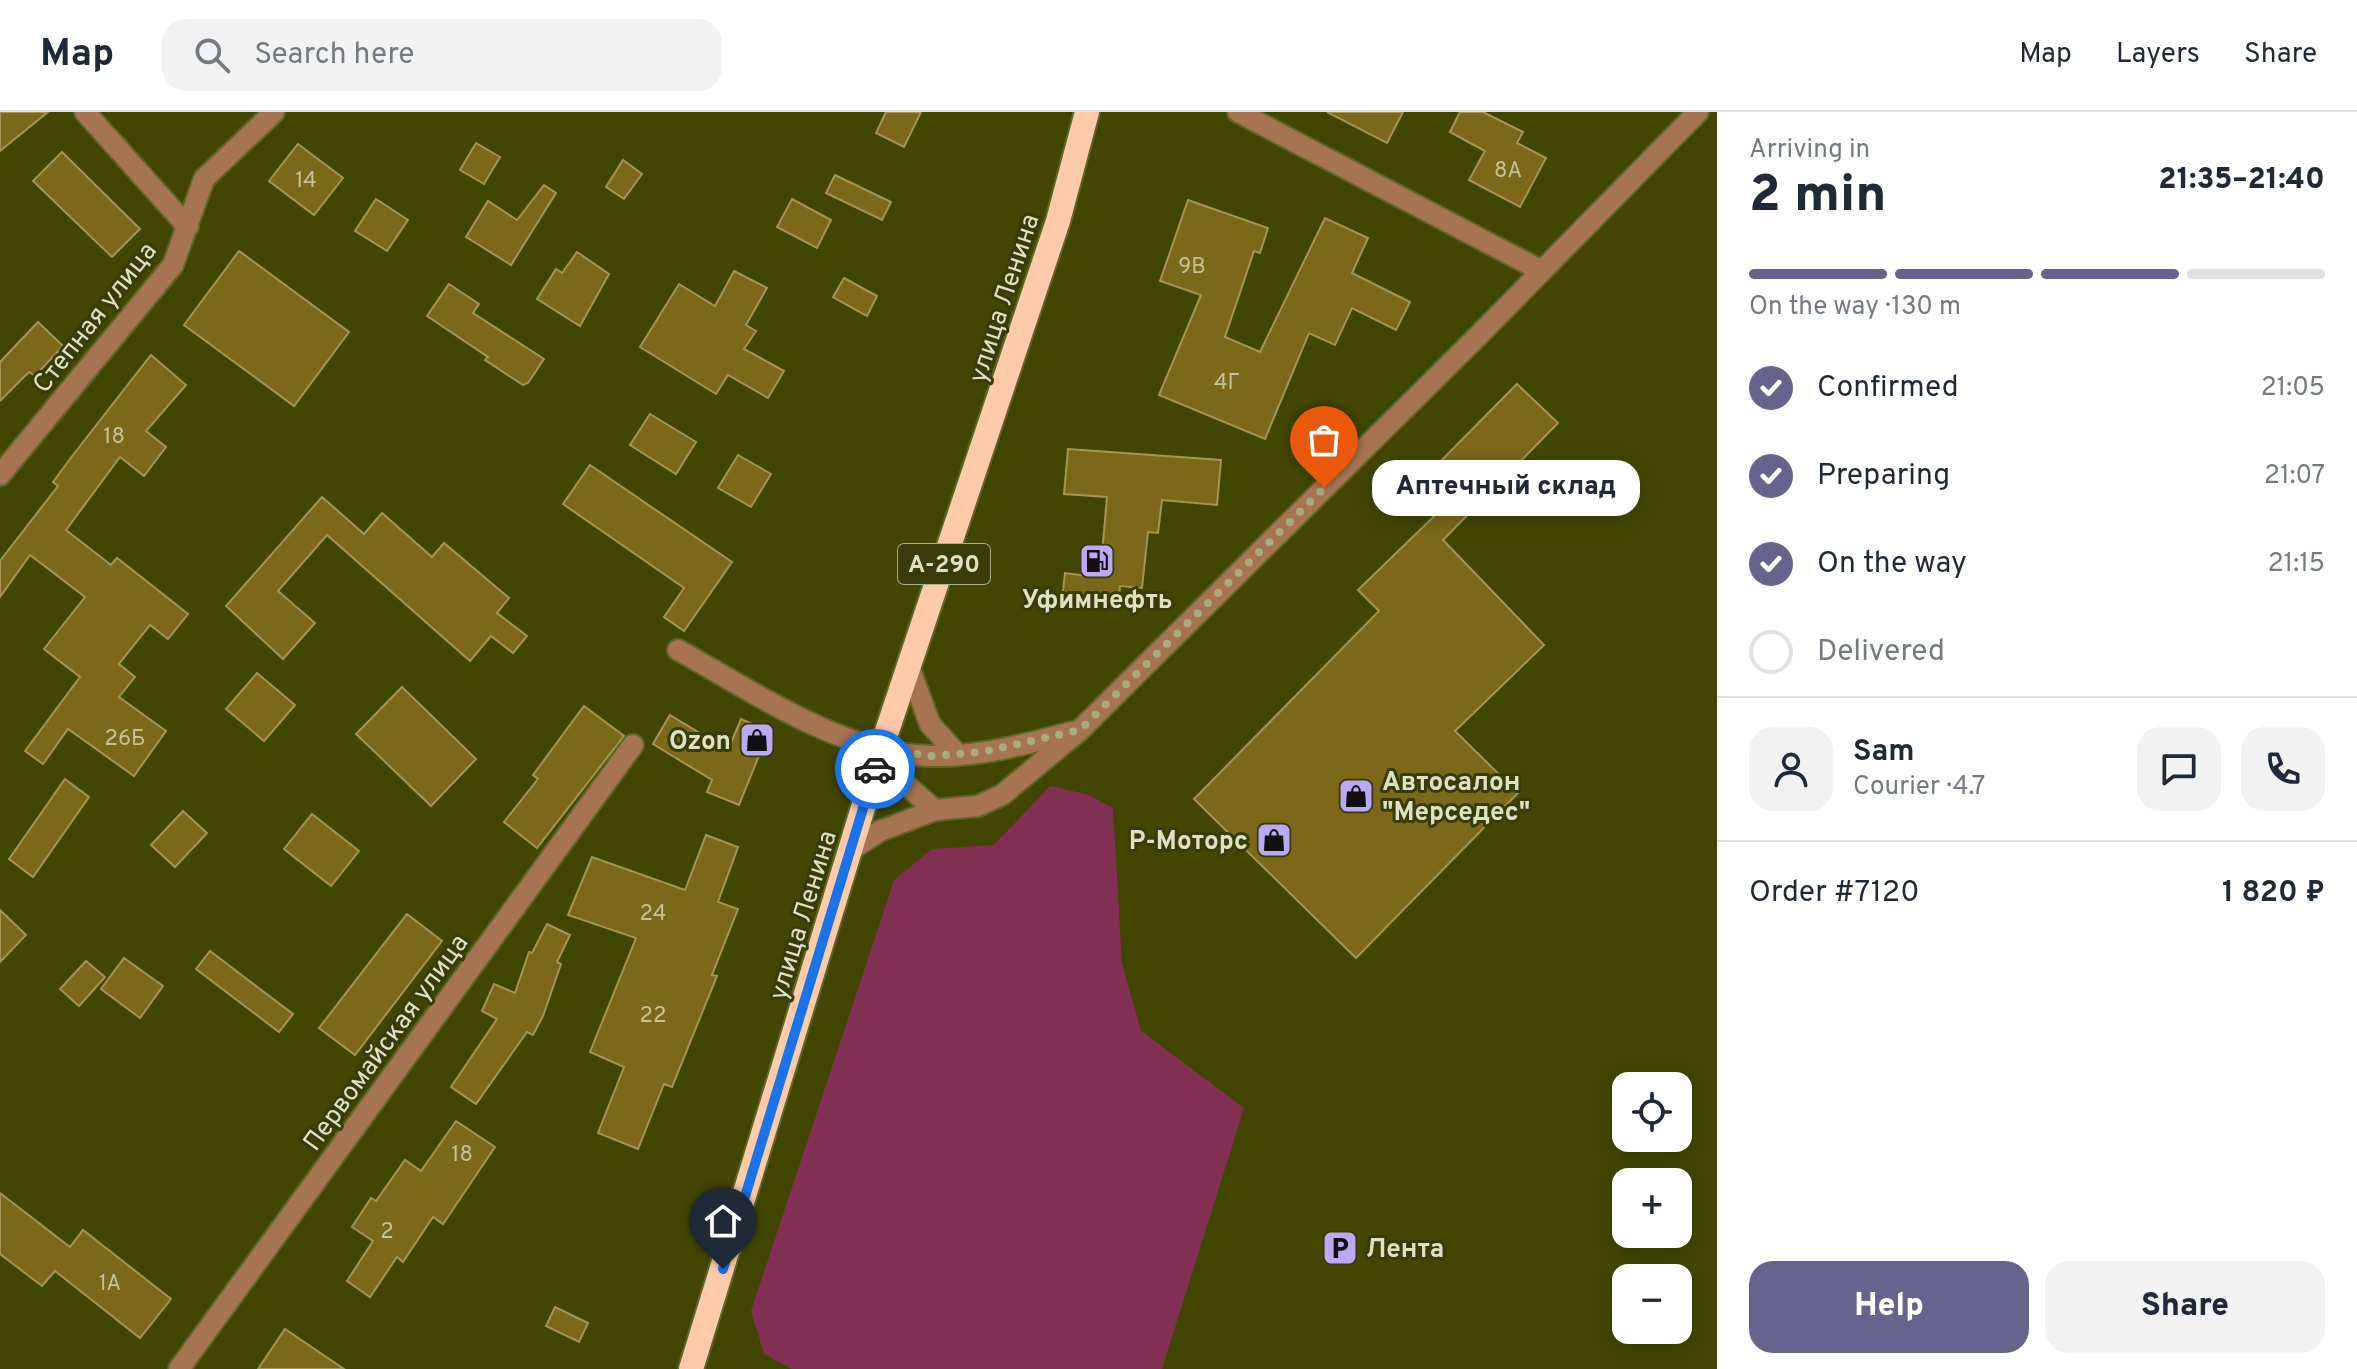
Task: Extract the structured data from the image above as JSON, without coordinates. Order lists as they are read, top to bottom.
{
  "streets": {
    "highway": ["улица Ленина", "А-290"],
    "street": ["Степная улица", "Первомайская улица"]
  },
  "places": {
    "other": ["Аптечный склад"],
    "fuel station": ["Уфимнефть"],
    "shop": ["Ozon", "Автосалон \"Мерседес\"", "Р-Моторс"],
    "parking": ["Лента"]
  },
  "house_numbers": [
    "8А",
    "14",
    "9В",
    "4Г",
    "18",
    "26Б",
    "24",
    "22",
    "18",
    "2",
    "1А"
  ],
  "page": {
    "header": "Map",
    "search": "Search here",
    "nav": ["Map", "Layers", "Share"],
    "heading": ["2 min", "Arriving in", "21:35–21:40"],
    "panel": [
      "Sam",
      "Courier · 4.7",
      "Order #7120",
      "1 820 ₽"
    ],
    "bar": "On the way · 130 m",
    "list": [
      ["Confirmed", "21:05"],
      ["Preparing", "21:07"],
      ["On the way", "21:15"],
      "Delivered"
    ],
    "bubble": "Аптечный склад",
    "map_buttons": ["+", "−"],
    "buttons": ["Help", "Share"]
  }
}
